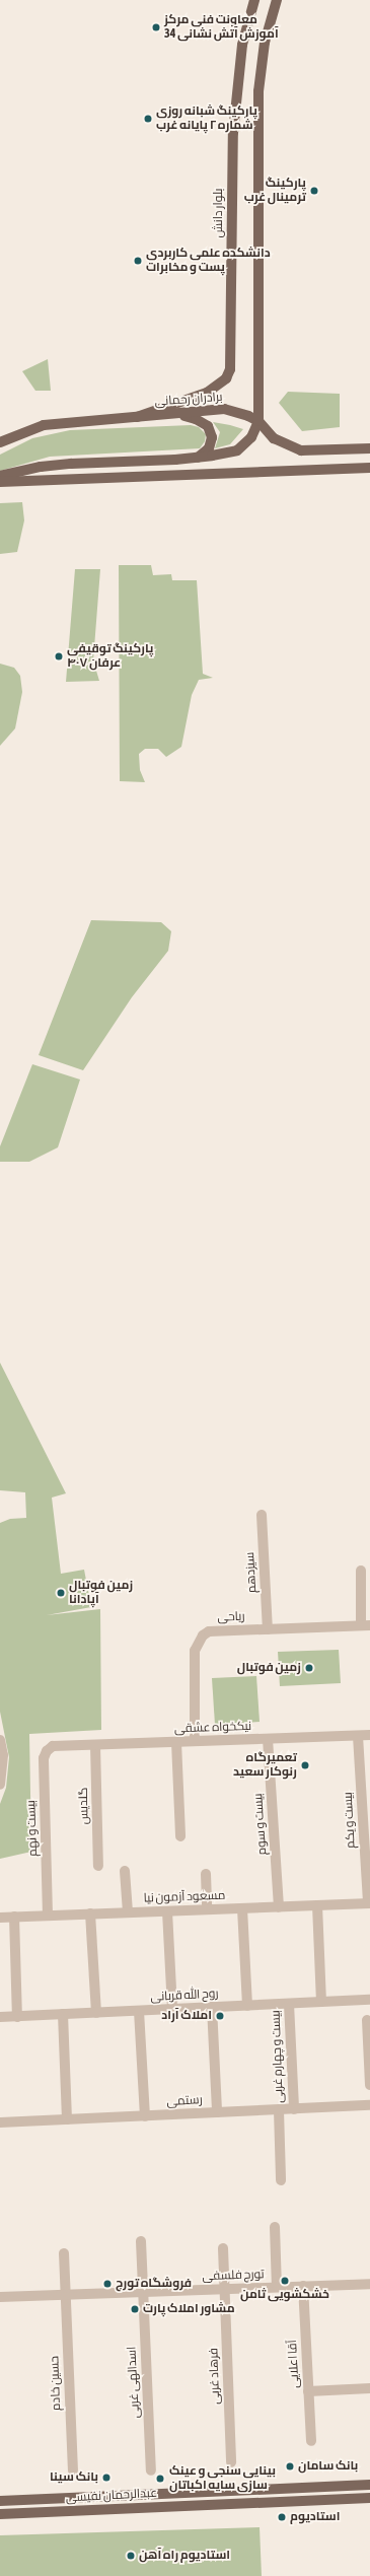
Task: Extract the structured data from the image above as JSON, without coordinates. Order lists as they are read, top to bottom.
{
  "streets": {
    "main road": ["بلوار دانش", "برادران رحمانی", "عبدالرحمان نفیسی"],
    "street": [
      "سیزدهم",
      "ریاحی",
      "نیکخواه عشقی",
      "گلدیس",
      "بیست و یکم",
      "بیست و سوم",
      "بیست و نهم",
      "مسعود آزمون نیا",
      "روح الله قربانی",
      "بیست و چهارم غربی",
      "رستمی",
      "تورج فلسفی",
      "آقا اعلایی",
      "فرهاد غربی",
      "اسدالهی غربی",
      "حسین خادم"
    ]
  },
  "crossings": [
    ["بلوار دانش", "برادران رحمانی"],
    ["سیزدهم", "ریاحی"],
    ["ریاحی", "نیکخواه عشقی"],
    ["نیکخواه عشقی", "گلدیس"],
    ["نیکخواه عشقی", "بیست و یکم"],
    ["نیکخواه عشقی", "بیست و سوم"],
    ["نیکخواه عشقی", "بیست و نهم"],
    ["بیست و یکم", "مسعود آزمون نیا"],
    ["بیست و سوم", "مسعود آزمون نیا"],
    ["بیست و نهم", "مسعود آزمون نیا"],
    ["روح الله قربانی", "بیست و چهارم غربی"],
    ["بیست و چهارم غربی", "رستمی"],
    ["تورج فلسفی", "آقا اعلایی"],
    ["تورج فلسفی", "فرهاد غربی"],
    ["تورج فلسفی", "اسدالهی غربی"],
    ["تورج فلسفی", "حسین خادم"]
  ],
  "places": [
    "معاونت فنی مرکز آموزش آتش نشانی 34",
    "پارکینگ شبانه روزی شماره ۲ پایانه غرب",
    "پارکینگ ترمینال غرب",
    "دانشکده علمی کاربردی پست و مخابرات",
    "پارکینگ توقیفی عرفان ۴۰۷",
    "زمین فوتبال آپادانا",
    "زمین فوتبال",
    "تعمیرگاه رنوکار سعید",
    "املاک آراد",
    "خشکشویی ثامن",
    "فروشگاه تورج",
    "مشاور املاک پارت",
    "بانک سامان",
    "بانک سینا",
    "بینایی سنجی و عینک سازی سایه اکباتان",
    "استادیوم",
    "استادیوم راه آهن"
  ]
}
